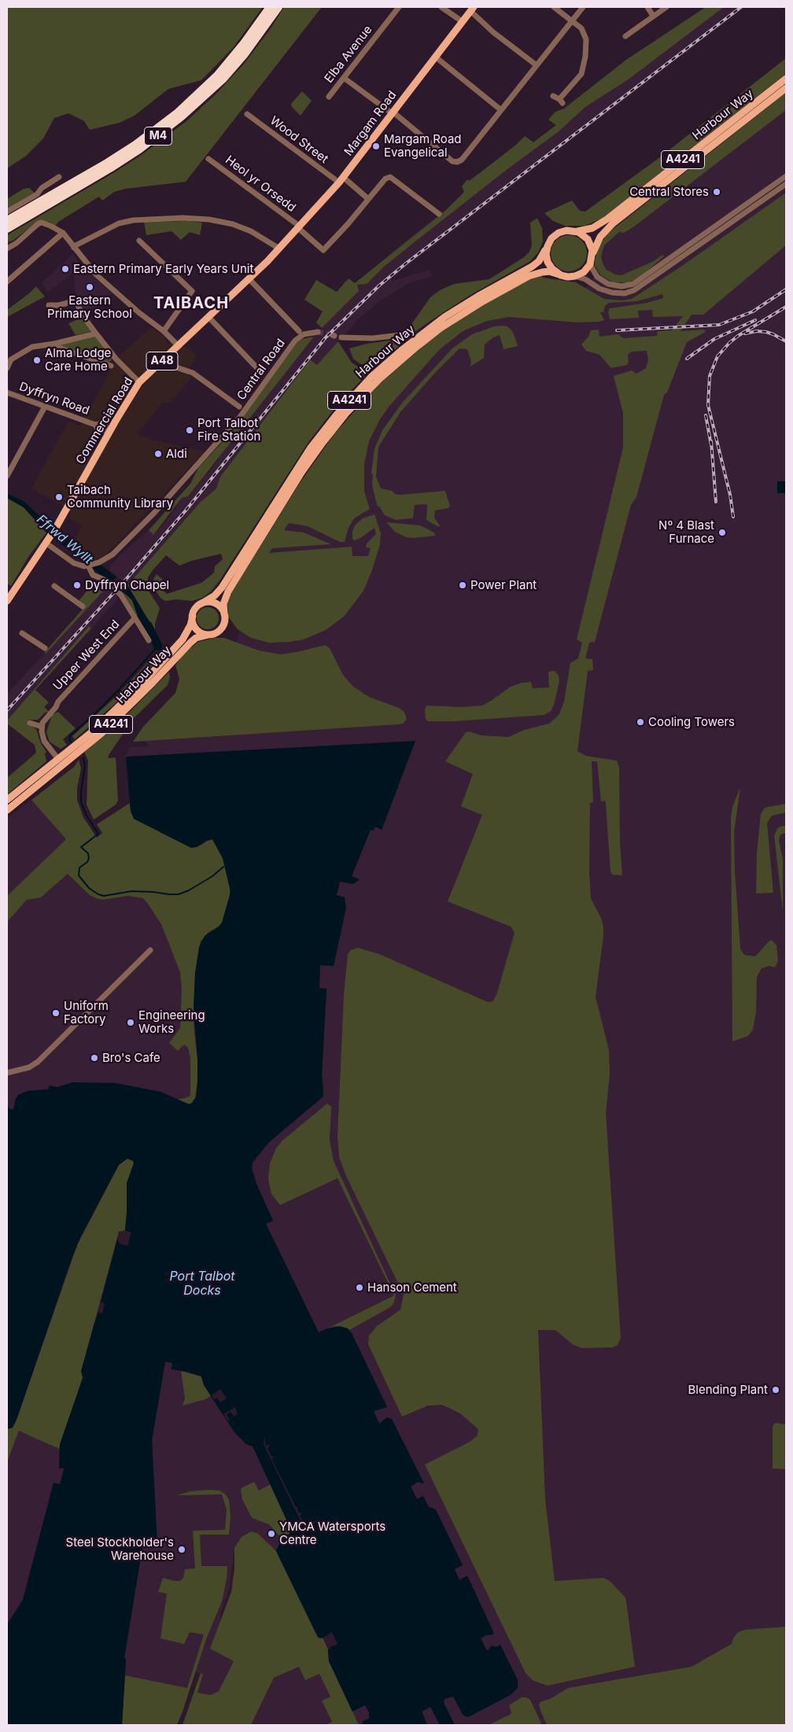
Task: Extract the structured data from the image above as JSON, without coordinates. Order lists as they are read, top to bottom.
{
  "streets": {
    "highway": ["M4"],
    "main road": [
      "Harbour Way",
      "Margam Road",
      "A4241",
      "A48",
      "Commercial Road"
    ],
    "street": [
      "Elba Avenue",
      "Wood Street",
      "Heol yr Orsedd",
      "Central Road",
      "Dyffryn Road",
      "Upper West End"
    ]
  },
  "crossings": [
    ["Harbour Way", "A4241"],
    ["Margam Road", "Wood Street"],
    ["Margam Road", "Heol yr Orsedd"],
    ["Margam Road", "Commercial Road"],
    ["Wood Street", "Heol yr Orsedd"],
    ["A48", "Commercial Road"],
    ["Dyffryn Road", "Commercial Road"]
  ],
  "districts": ["TAIBACH"],
  "water": ["Ffrwd Wyllt", "Port Talbot Docks"],
  "places": [
    "Margam Road Evangelical",
    "Central Stores",
    "Eastern Primary Early Years Unit",
    "Eastern Primary School",
    "Alma Lodge Care Home",
    "Port Talbot Fire Station",
    "Aldi",
    "Taibach Community Library",
    "Nº 4 Blast Furnace",
    "Dyffryn Chapel",
    "Power Plant",
    "Cooling Towers",
    "Uniform Factory",
    "Engineering Works",
    "Bro's Cafe",
    "Hanson Cement",
    "Blending Plant",
    "YMCA Watersports Centre",
    "Steel Stockholder's Warehouse"
  ]
}
